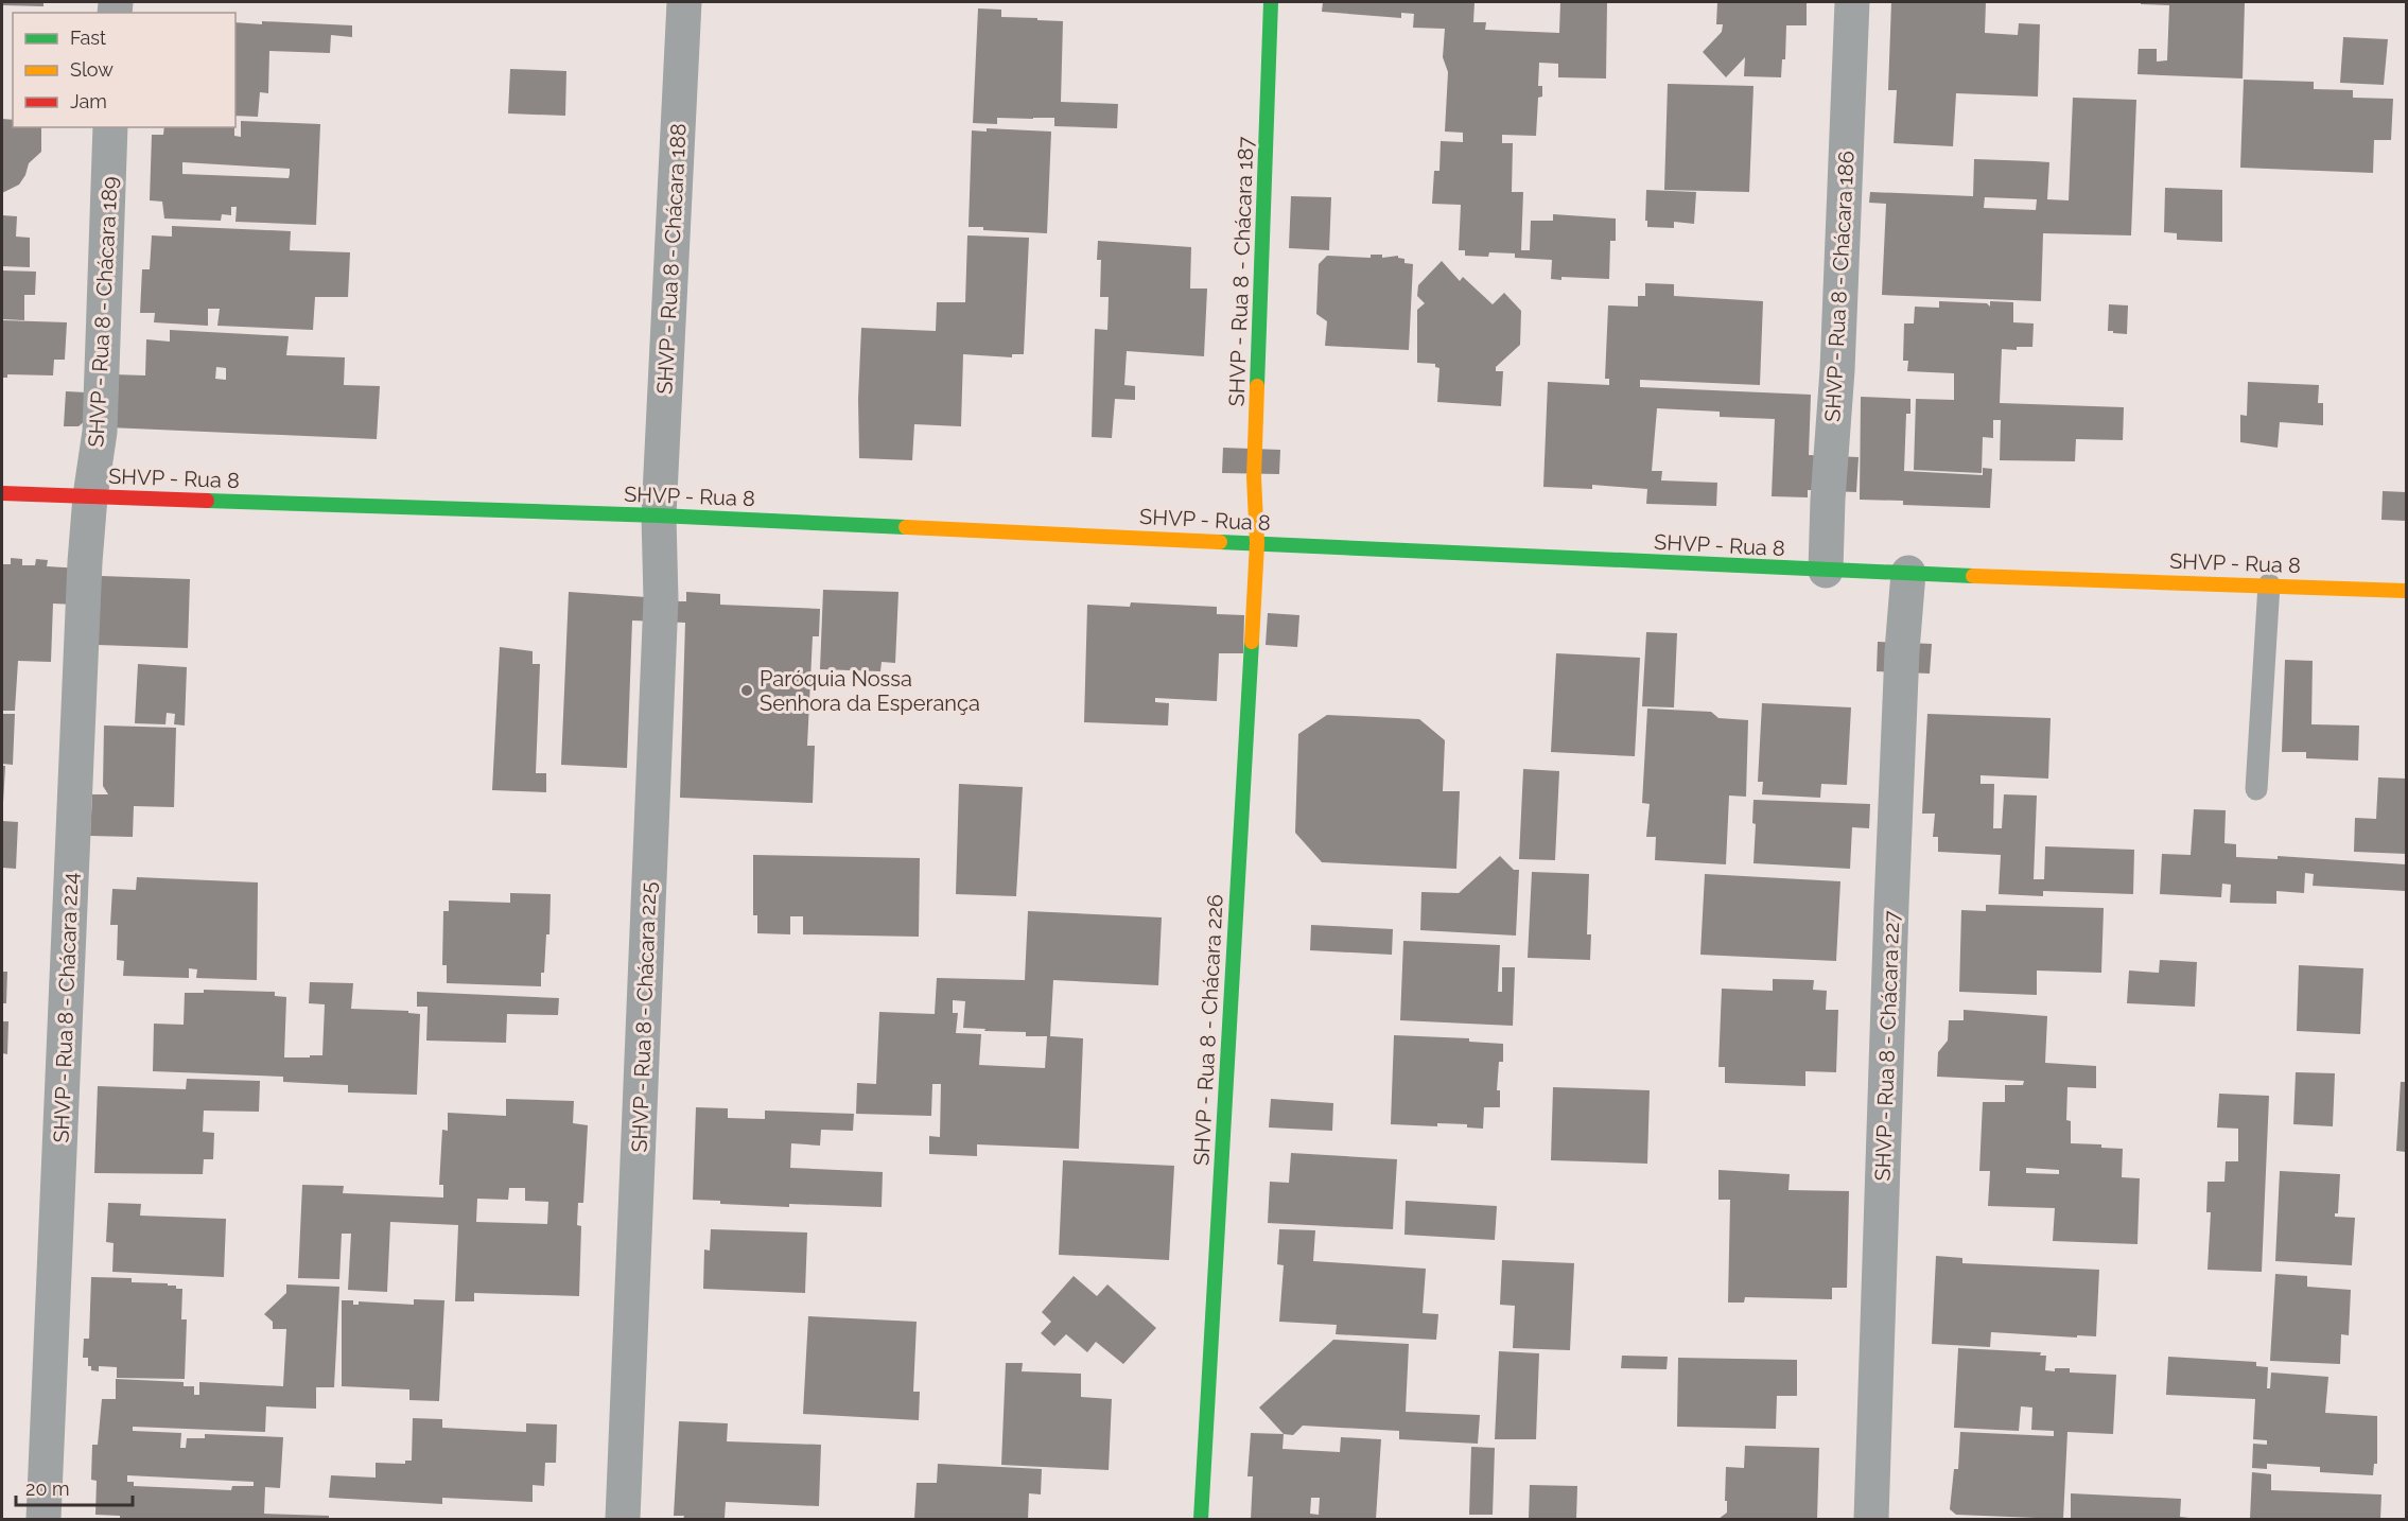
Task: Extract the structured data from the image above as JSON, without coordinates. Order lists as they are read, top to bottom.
{
  "streets": {
    "street": [
      "SHVP - Rua 8 - Chácara 188",
      "SHVP - Rua 8 - Chácara 187",
      "SHVP - Rua 8 - Chácara 186",
      "SHVP - Rua 8 - Chácara 189",
      "SHVP - Rua 8",
      "SHVP - Rua 8 - Chácara 224",
      "SHVP - Rua 8 - Chácara 225",
      "SHVP - Rua 8 - Chácara 226",
      "SHVP - Rua 8 - Chácara 227"
    ]
  },
  "crossings": [
    ["SHVP - Rua 8 - Chácara 188", "SHVP - Rua 8"],
    ["SHVP - Rua 8 - Chácara 188", "SHVP - Rua 8 - Chácara 225"],
    ["SHVP - Rua 8 - Chácara 187", "SHVP - Rua 8"],
    ["SHVP - Rua 8 - Chácara 187", "SHVP - Rua 8 - Chácara 226"],
    ["SHVP - Rua 8 - Chácara 186", "SHVP - Rua 8"],
    ["SHVP - Rua 8 - Chácara 189", "SHVP - Rua 8"],
    ["SHVP - Rua 8 - Chácara 189", "SHVP - Rua 8 - Chácara 224"],
    ["SHVP - Rua 8", "SHVP - Rua 8 - Chácara 224"],
    ["SHVP - Rua 8", "SHVP - Rua 8 - Chácara 225"],
    ["SHVP - Rua 8", "SHVP - Rua 8 - Chácara 226"],
    ["SHVP - Rua 8", "SHVP - Rua 8 - Chácara 227"]
  ],
  "places": ["Paróquia Nossa Senhora da Esperança"],
  "legend": ["Fast", "Slow", "Jam"],
  "scale_bar": "20 m"
}
